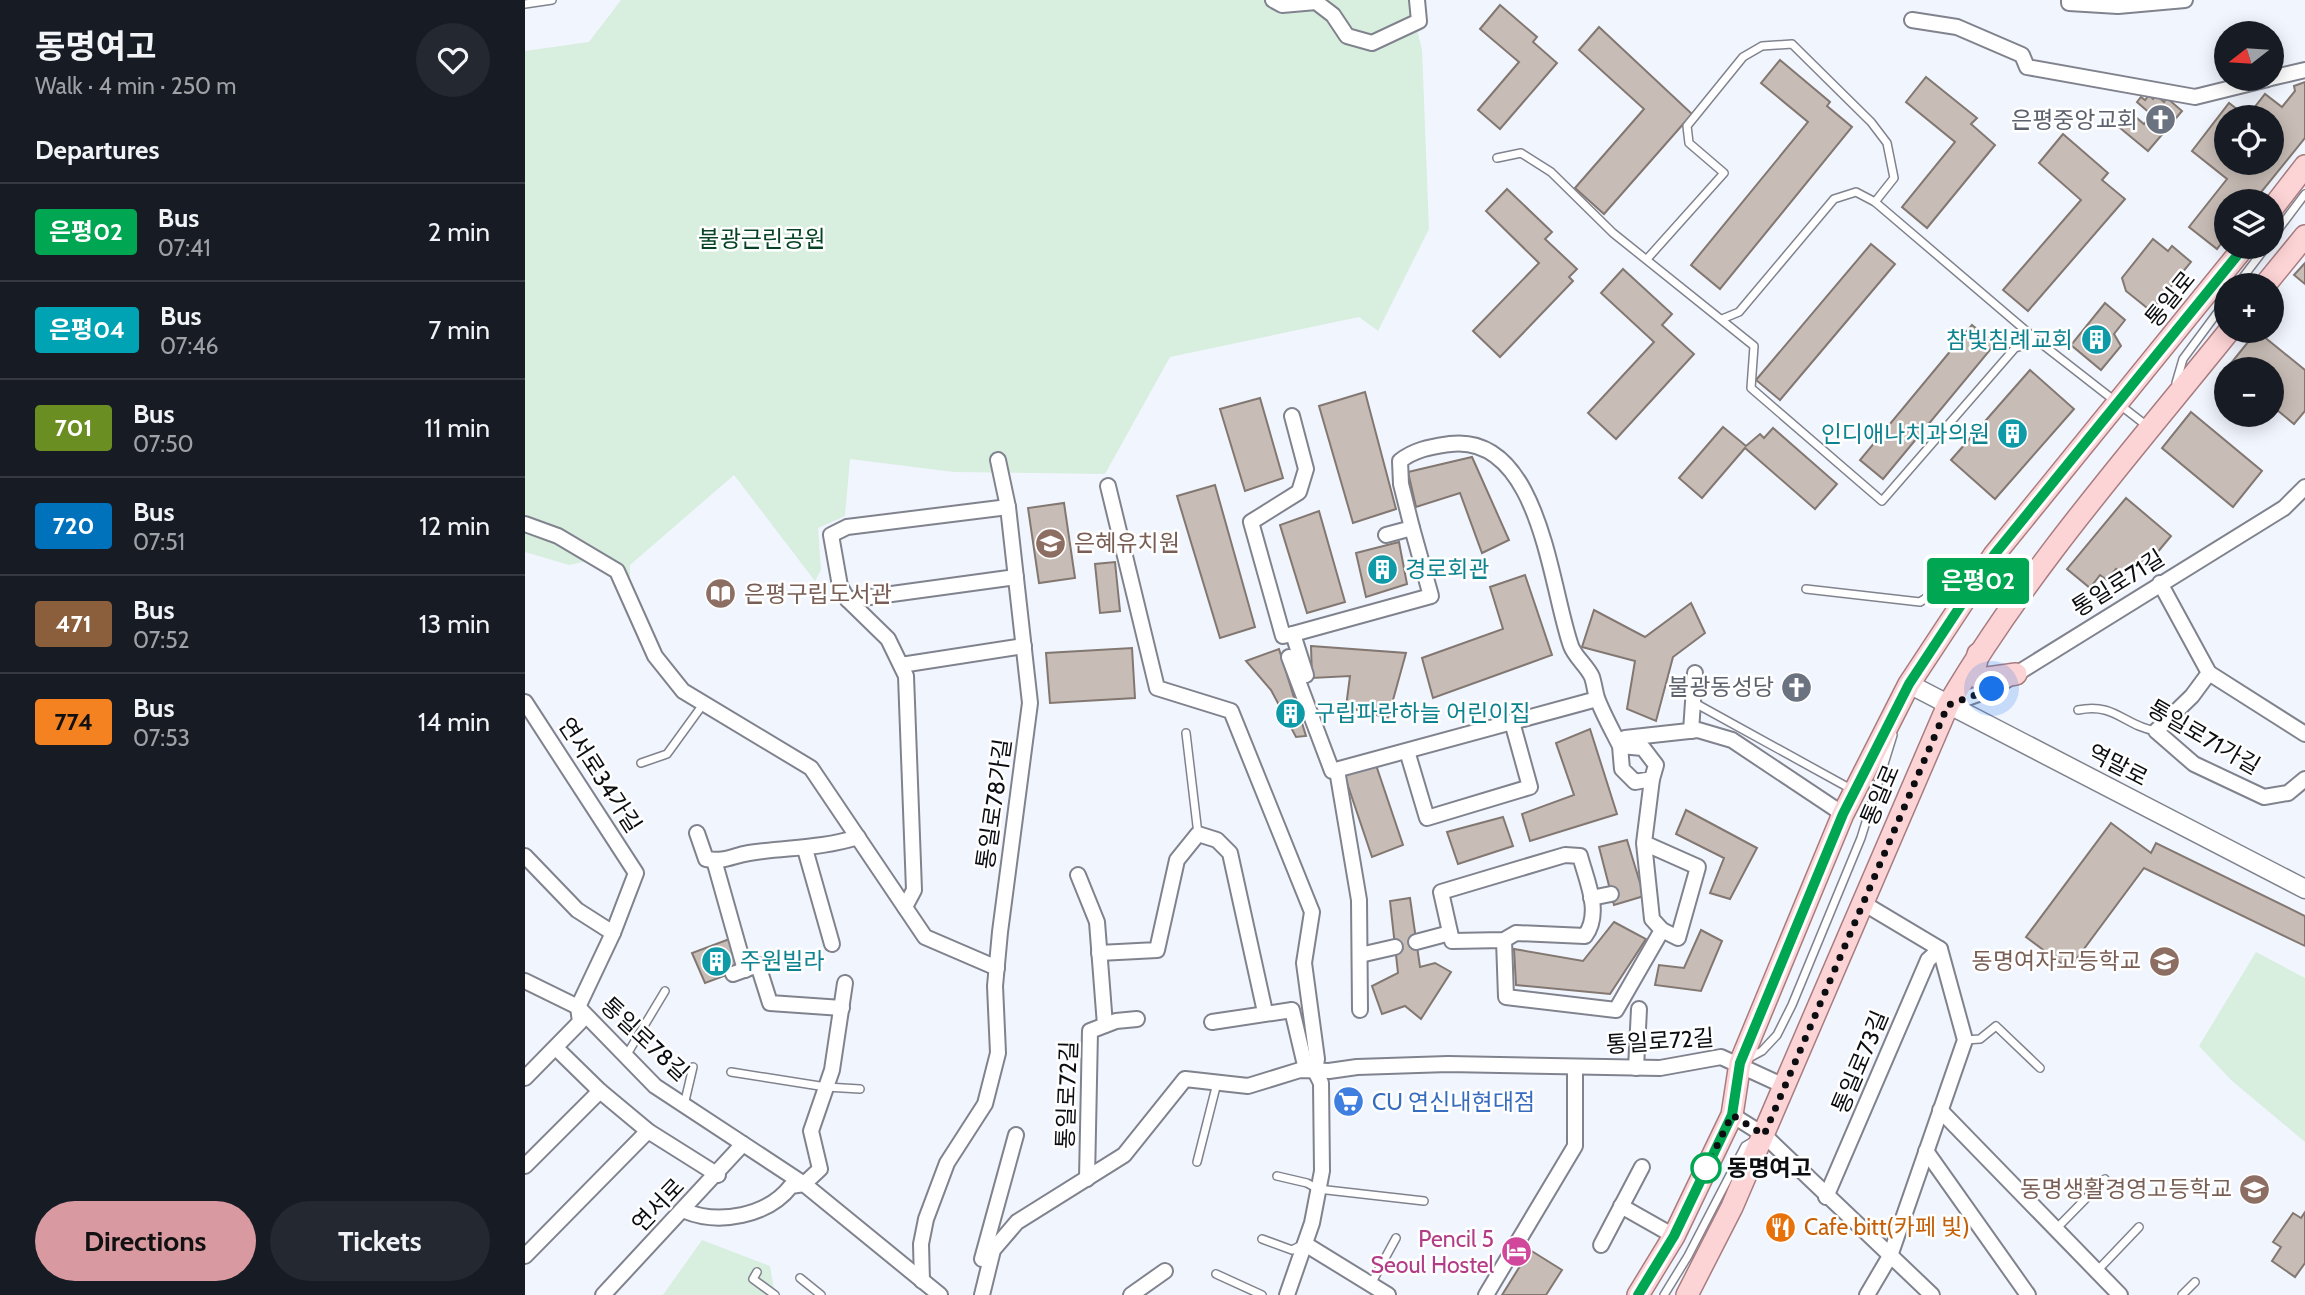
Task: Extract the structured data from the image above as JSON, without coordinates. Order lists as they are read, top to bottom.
{
  "streets": {
    "main road": ["통일로"],
    "street": [
      "통일로71길",
      "통일로71가길",
      "역말로",
      "연서로34가길",
      "통일로78가길",
      "통일로78길",
      "통일로72길",
      "통일로73길",
      "연서로"
    ]
  },
  "crossings": [
    ["통일로", "통일로71길"],
    ["통일로", "역말로"],
    ["통일로", "통일로72길"],
    ["통일로71길", "역말로"],
    ["연서로34가길", "통일로78길"],
    ["통일로78가길", "통일로78길"],
    ["통일로78길", "연서로"]
  ],
  "parks": ["불광근린공원"],
  "places": {
    "church": ["은평중앙교회", "불광동성당"],
    "building": [
      "참빛침례교회",
      "인디애나치과의원",
      "경로회관",
      "구립파란하늘 어린이집",
      "주원빌라"
    ],
    "school or university": ["은혜유치원", "동명여자고등학교", "동명생활경영고등학교"],
    "library": ["은평구립도서관"],
    "supermarket": ["CU 연신내현대점"],
    "other": ["동명여고"],
    "restaurant": ["Cafe bitt(카페 빛)"],
    "hotel": ["Pencil 5 Seoul Hostel"]
  },
  "lines": ["bus line 은평02"],
  "north": "left",
  "page": {
    "heading": [
      ["동명여고", "Walk · 4 min · 250 m"],
      "Departures"
    ],
    "on_map": "은평02",
    "map_buttons": ["+", "−"],
    "list": [
      {
        "mark": "은평02",
        "name": "Bus",
        "note": "07:41",
        "value": "2 min"
      },
      {
        "mark": "은평04",
        "name": "Bus",
        "note": "07:46",
        "value": "7 min"
      },
      {
        "mark": "701",
        "name": "Bus",
        "note": "07:50",
        "value": "11 min"
      },
      {
        "mark": "720",
        "name": "Bus",
        "note": "07:51",
        "value": "12 min"
      },
      {
        "mark": "471",
        "name": "Bus",
        "note": "07:52",
        "value": "13 min"
      },
      {
        "mark": "774",
        "name": "Bus",
        "note": "07:53",
        "value": "14 min"
      }
    ],
    "buttons": ["Directions", "Tickets"]
  }
}
